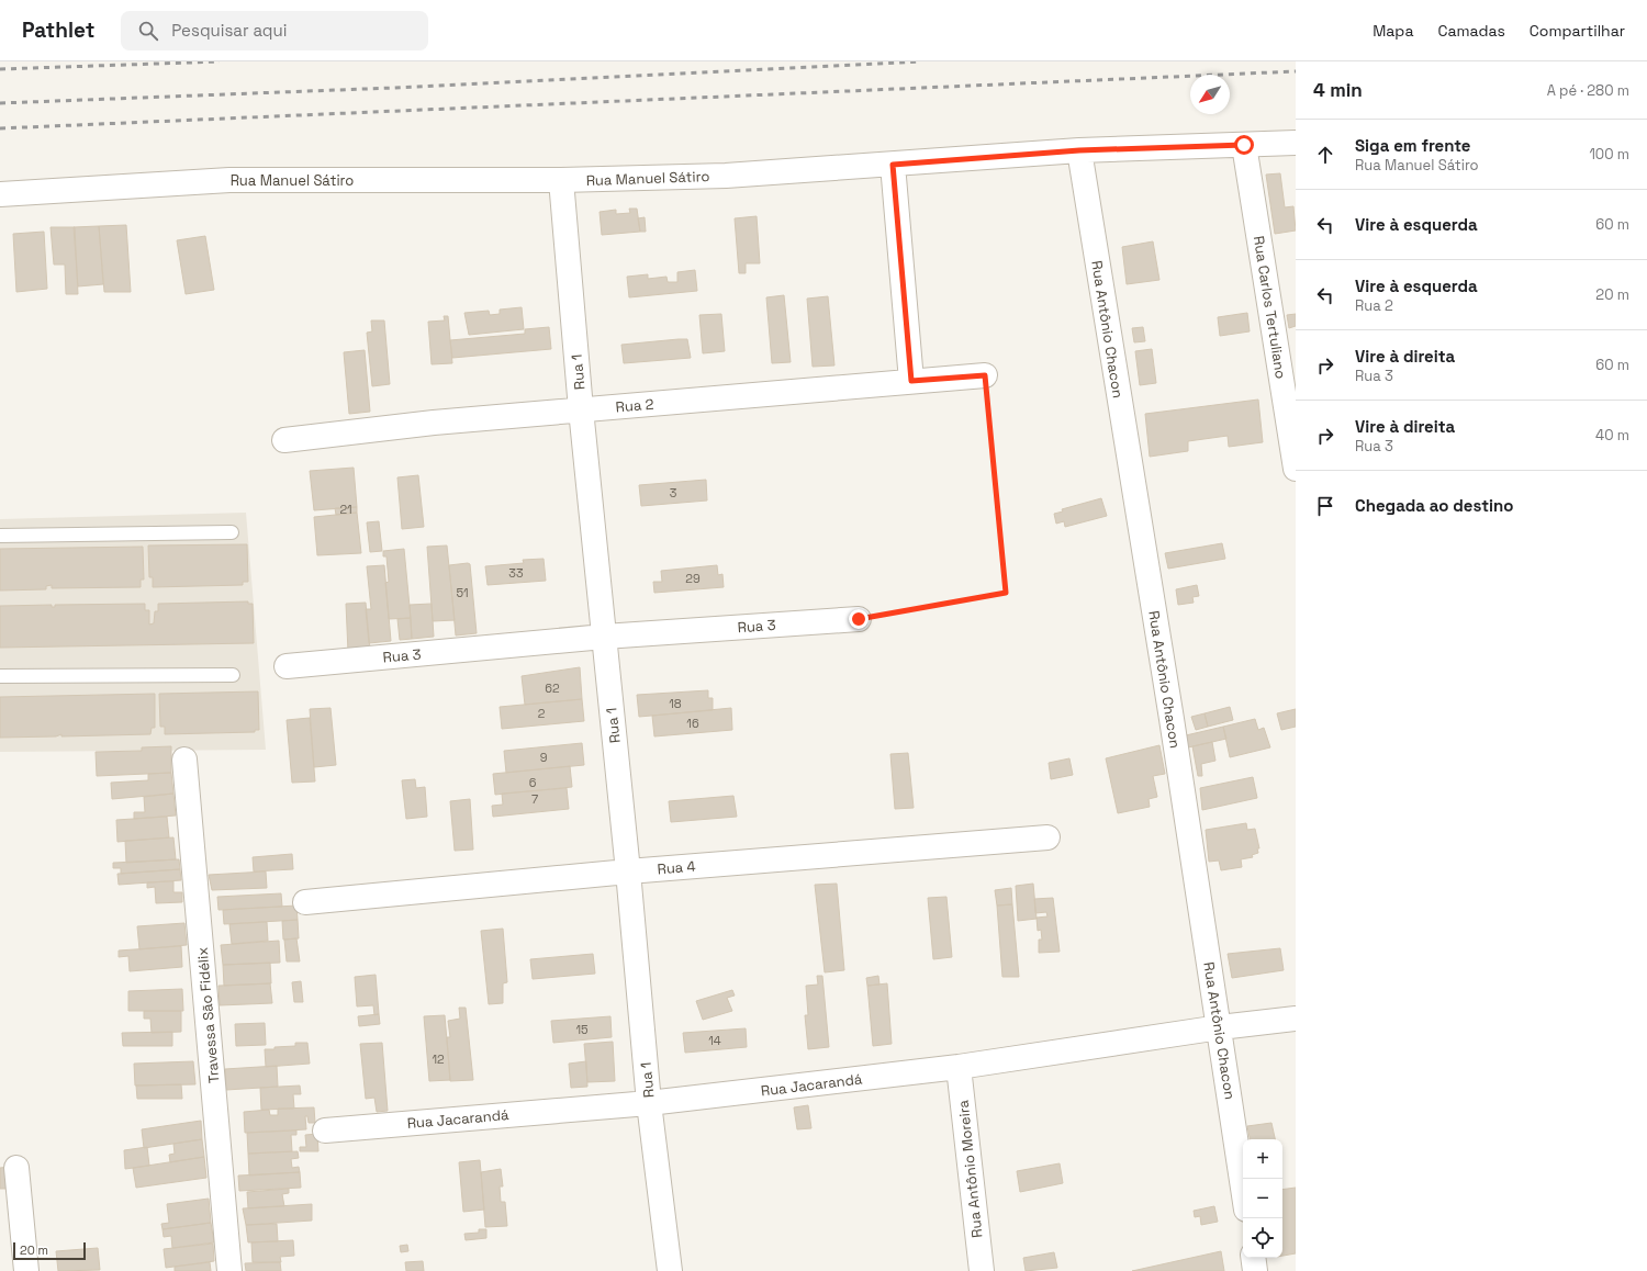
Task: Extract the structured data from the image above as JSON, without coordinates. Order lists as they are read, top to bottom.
{
  "streets": {
    "street": [
      "Rua Manuel Sátiro",
      "Rua Carlos Tertuliano",
      "Rua Antônio Chacon",
      "Rua 1",
      "Rua 2",
      "Rua 3",
      "Rua 4",
      "Travessa São Fidélix",
      "Rua Jacarandá",
      "Rua Antônio Moreira"
    ]
  },
  "crossings": [
    ["Rua Manuel Sátiro", "Rua Carlos Tertuliano"],
    ["Rua Manuel Sátiro", "Rua Antônio Chacon"],
    ["Rua Manuel Sátiro", "Rua 1"],
    ["Rua Antônio Chacon", "Rua Jacarandá"],
    ["Rua 1", "Rua 2"],
    ["Rua 1", "Rua 3"],
    ["Rua 1", "Rua 4"],
    ["Rua 1", "Rua Jacarandá"],
    ["Rua Jacarandá", "Rua Antônio Moreira"]
  ],
  "house_numbers": [
    "3",
    "21",
    "33",
    "29",
    "51",
    "62",
    "18",
    "2",
    "16",
    "9",
    "6",
    "7",
    "15",
    "14",
    "12"
  ],
  "scale_bar": "20 m",
  "north": "bottom left",
  "page": {
    "header": "Pathlet",
    "search": "Pesquisar aqui",
    "nav": ["Mapa", "Camadas", "Compartilhar"],
    "heading": ["4 min", "A pé · 280 m"],
    "list": [
      ["Siga em frente", "Rua Manuel Sátiro", "100 m"],
      ["Vire à esquerda", "60 m"],
      ["Vire à esquerda", "Rua 2", "20 m"],
      ["Vire à direita", "Rua 3", "60 m"],
      ["Vire à direita", "Rua 3", "40 m"],
      "Chegada ao destino"
    ],
    "map_buttons": ["+", "−"],
    "scale": "20 m"
  }
}
